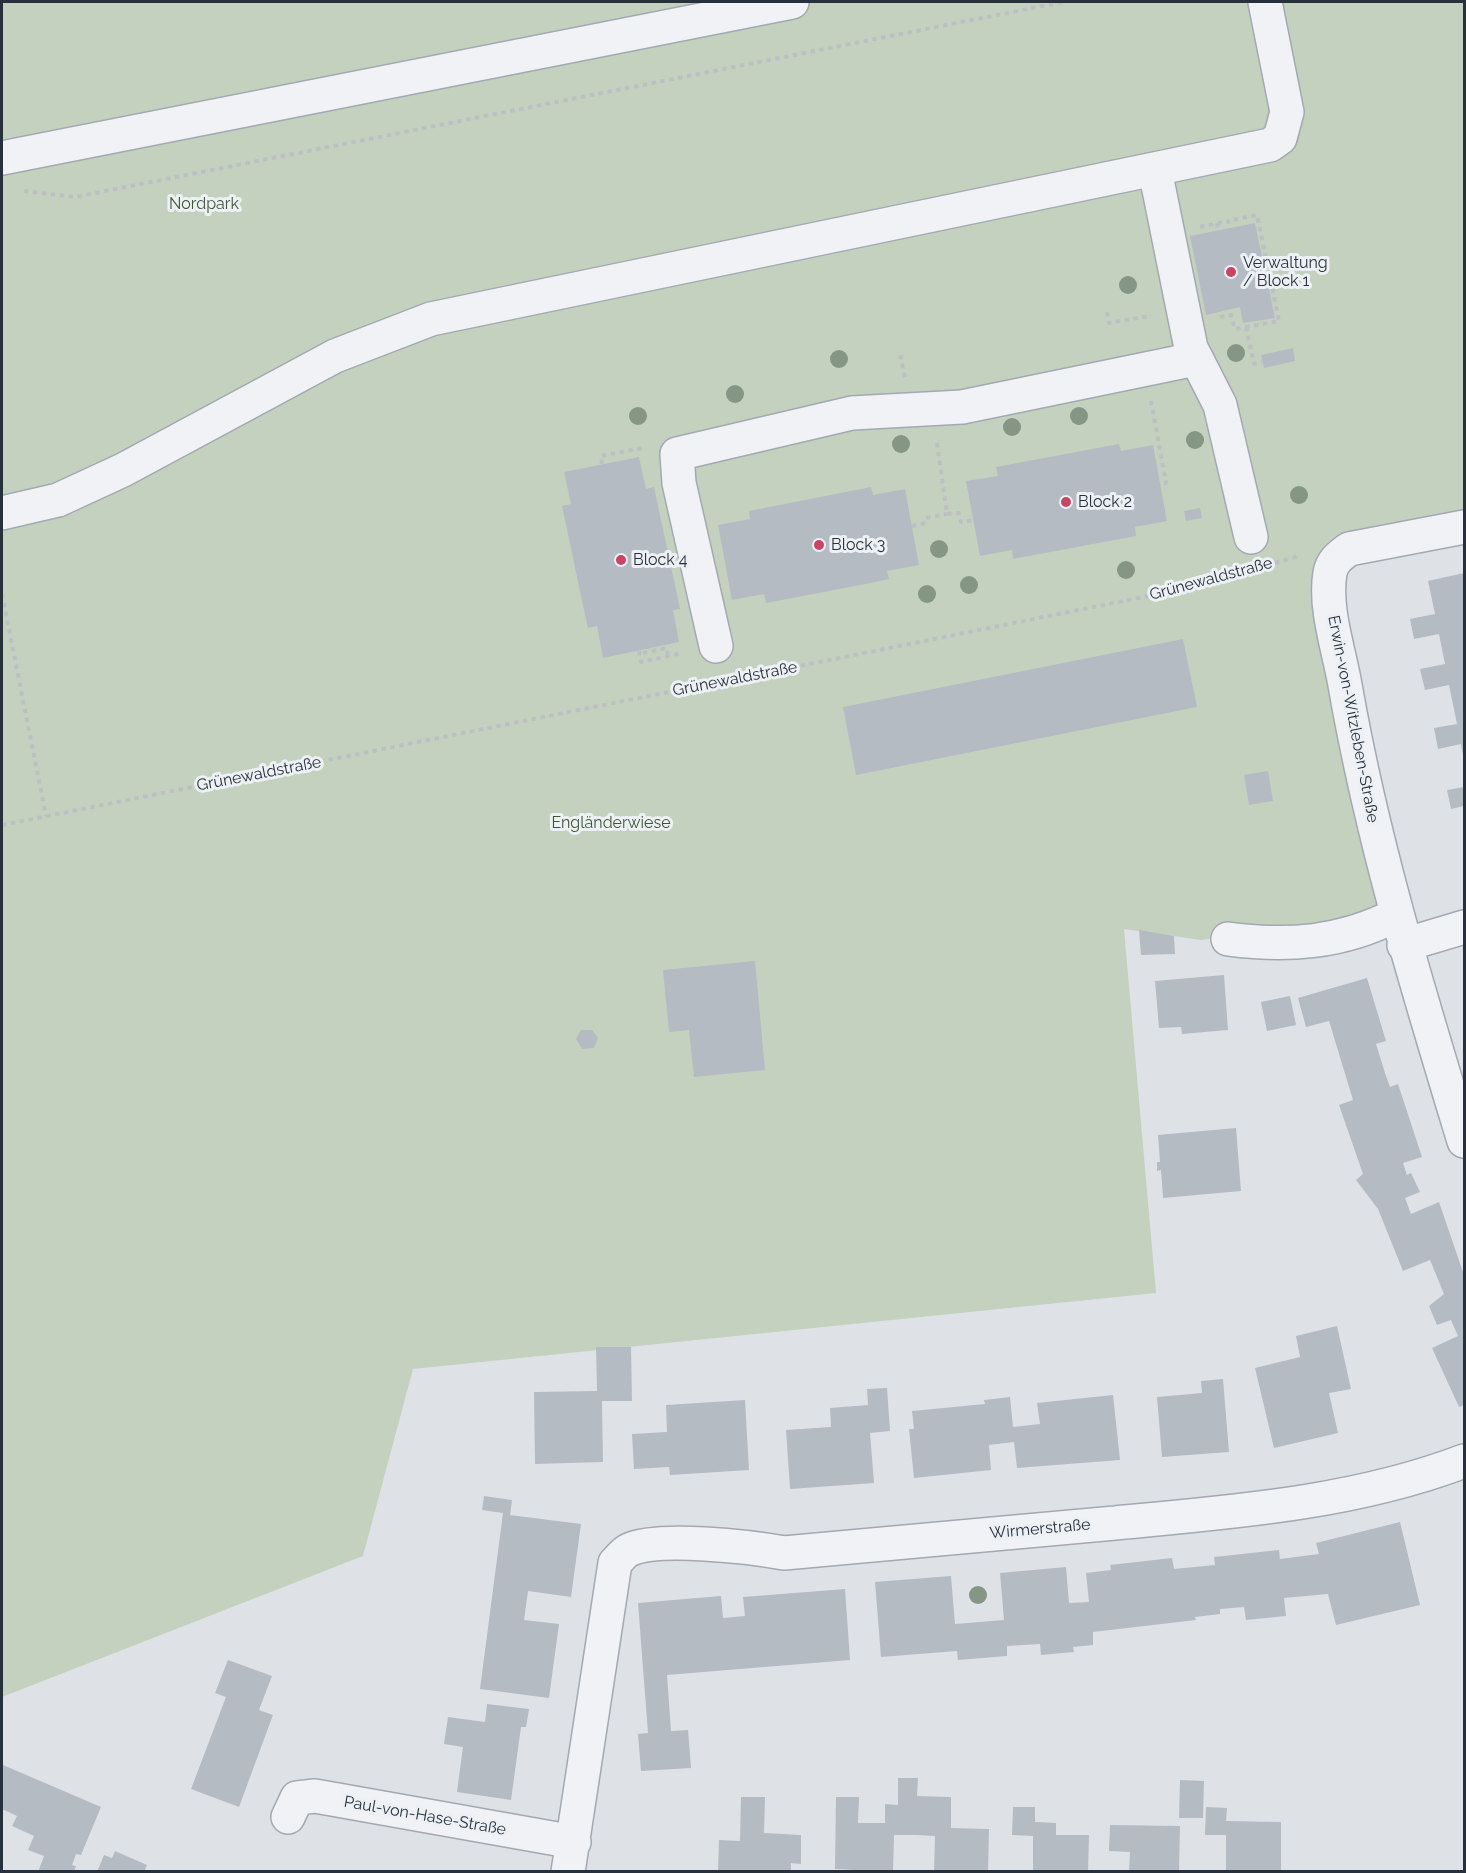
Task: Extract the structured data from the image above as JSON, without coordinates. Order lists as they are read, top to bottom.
{
  "streets": {
    "street": ["Erwin-von-Witzleben-Straße", "Wirmerstraße", "Paul-von-Hase-Straße"],
    "path": ["Grünewaldstraße"]
  },
  "crossings": [
    ["Grünewaldstraße", "Erwin-von-Witzleben-Straße"],
    ["Wirmerstraße", "Paul-von-Hase-Straße"]
  ],
  "parks": ["Nordpark", "Engländerwiese"],
  "places": [
    "Verwaltung / Block 1",
    "Block 2",
    "Block 3",
    "Block 4"
  ]
}
